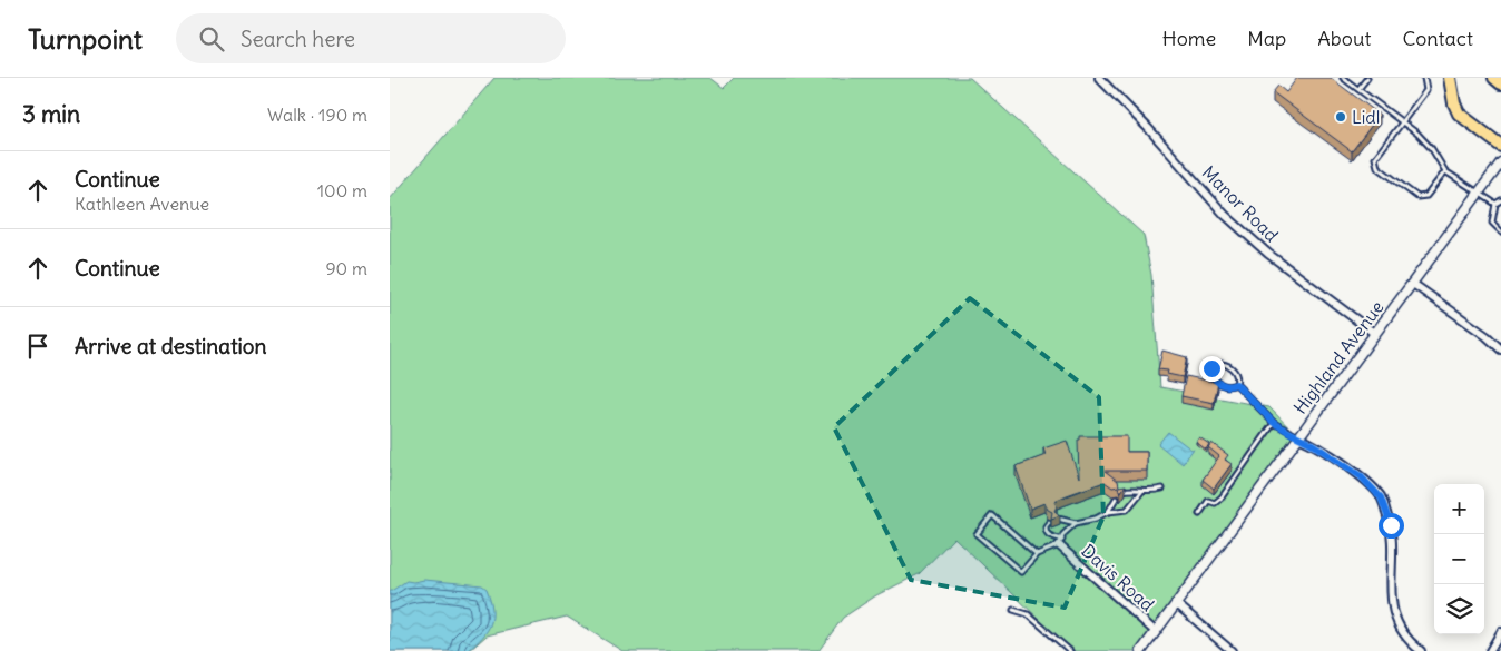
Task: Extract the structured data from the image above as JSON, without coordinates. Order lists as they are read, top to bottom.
{
  "streets": {
    "street": ["Manor Road", "Highland Avenue", "Davis Road"]
  },
  "crossings": [
    ["Manor Road", "Highland Avenue"],
    ["Highland Avenue", "Davis Road"]
  ],
  "places": ["Lidl"],
  "page": {
    "header": "Turnpoint",
    "search": "Search here",
    "nav": [
      "Home",
      "Map",
      "About",
      "Contact"
    ],
    "heading": ["3 min", "Walk · 190 m"],
    "list": [
      ["Continue", "Kathleen Avenue", "100 m"],
      ["Continue", "90 m"],
      "Arrive at destination"
    ],
    "map_buttons": ["+", "−"]
  }
}
